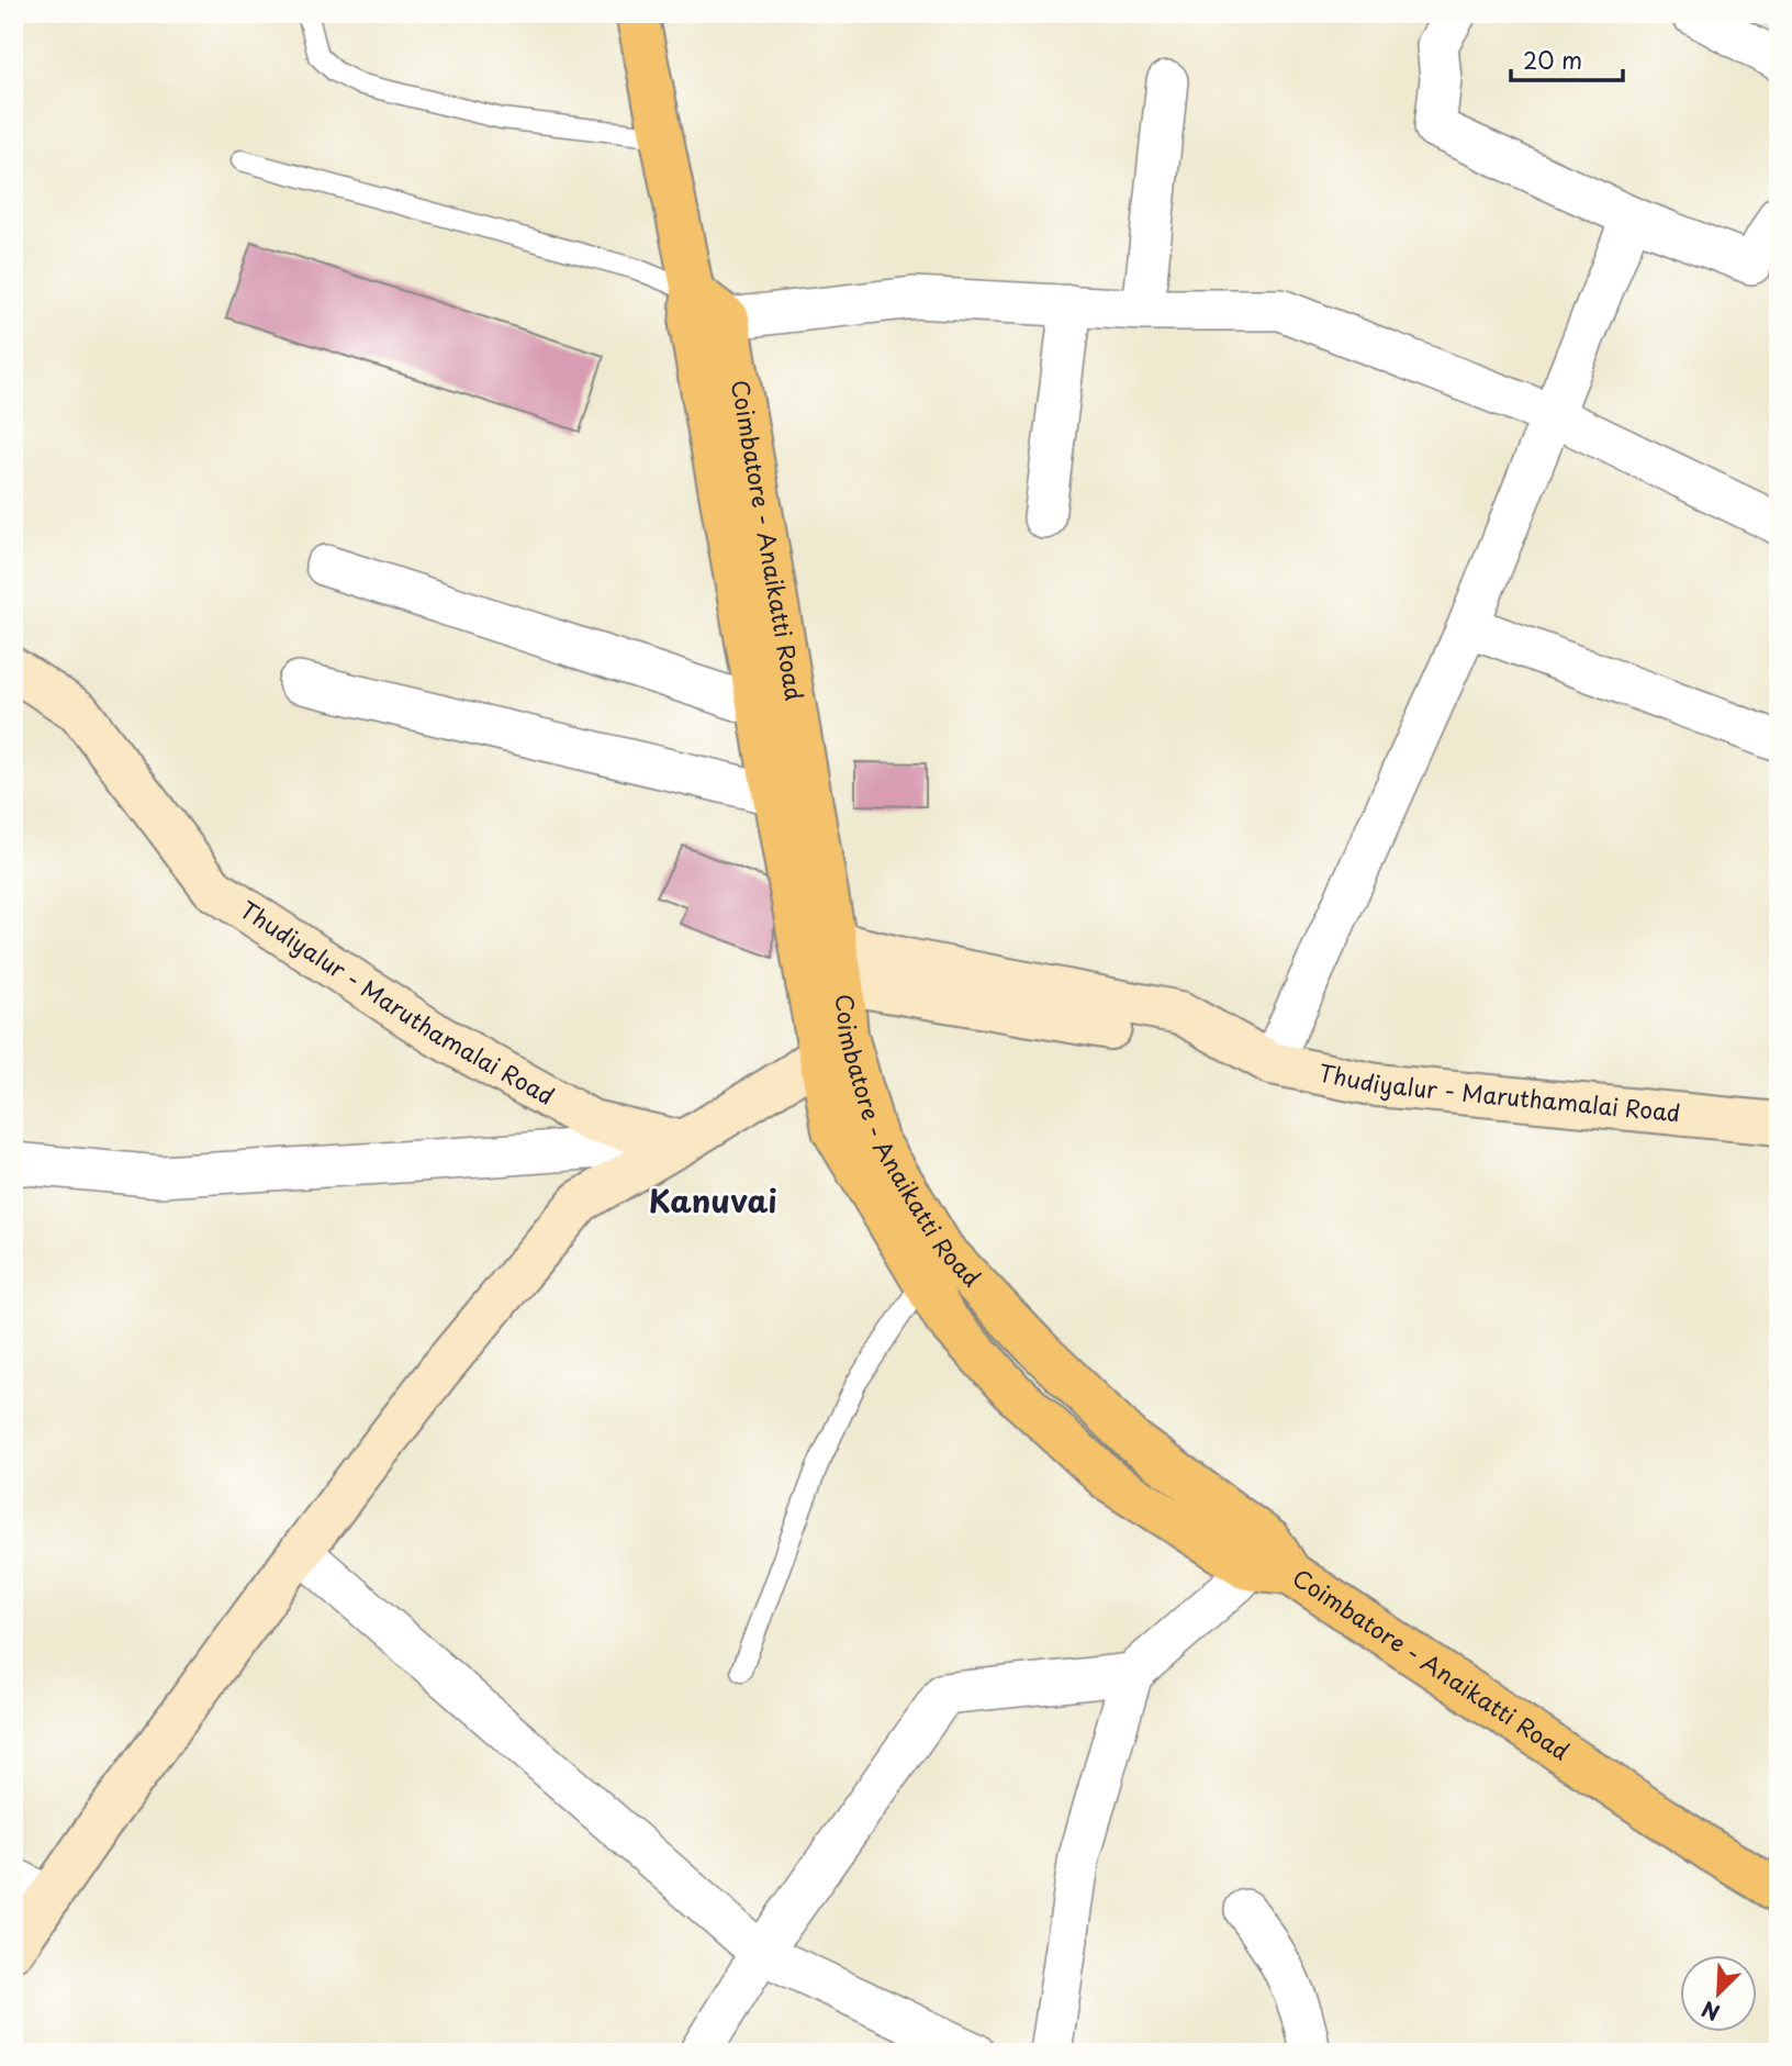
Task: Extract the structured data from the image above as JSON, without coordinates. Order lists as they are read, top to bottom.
{
  "streets": {
    "main road": ["Coimbatore - Anaikatti Road", "Thudiyalur - Maruthamalai Road"]
  },
  "crossings": [
    ["Coimbatore - Anaikatti Road", "Thudiyalur - Maruthamalai Road"]
  ],
  "districts": ["Kanuvai"],
  "scale_bar": "20 m",
  "north": "bottom left"
}
